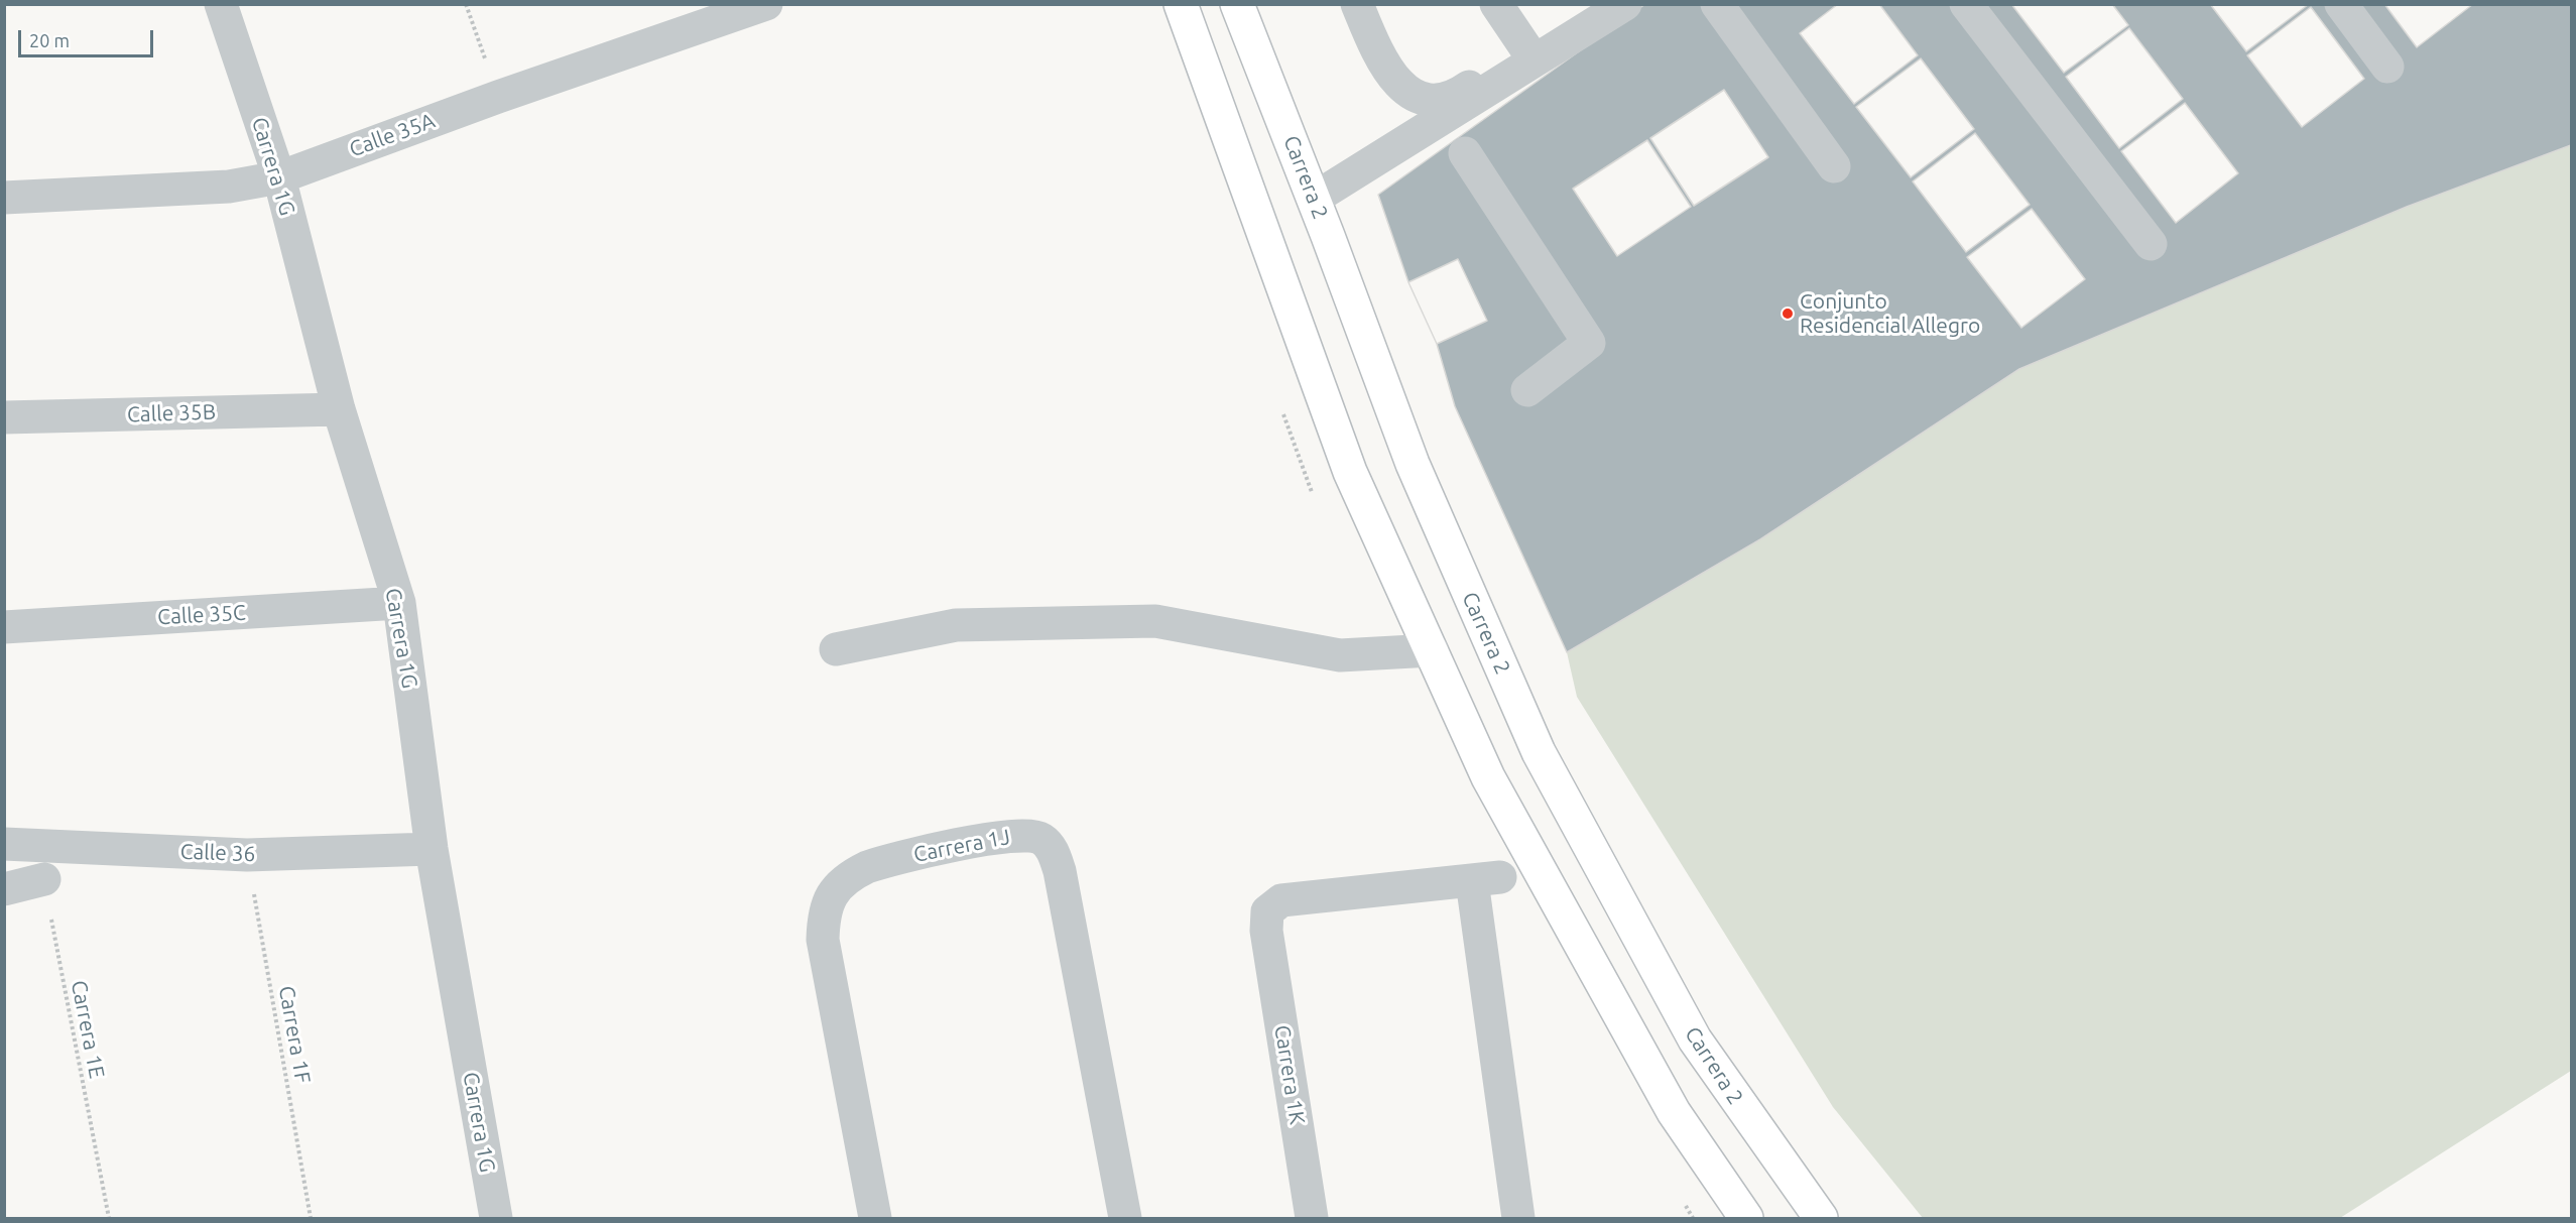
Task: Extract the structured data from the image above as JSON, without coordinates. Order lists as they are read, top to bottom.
{
  "streets": {
    "main road": ["Carrera 2"],
    "street": [
      "Calle 35A",
      "Carrera 1G",
      "Calle 35B",
      "Calle 35C",
      "Carrera 1J",
      "Calle 36",
      "Carrera 1K"
    ],
    "path": ["Carrera 1E", "Carrera 1F"]
  },
  "crossings": [
    ["Calle 35A", "Carrera 1G"],
    ["Carrera 1G", "Calle 35B"],
    ["Carrera 1G", "Calle 35C"],
    ["Carrera 1G", "Calle 36"],
    ["Calle 36", "Carrera 1F"]
  ],
  "places": ["Conjunto Residencial Allegro"],
  "scale_bar": "20 m"
}
